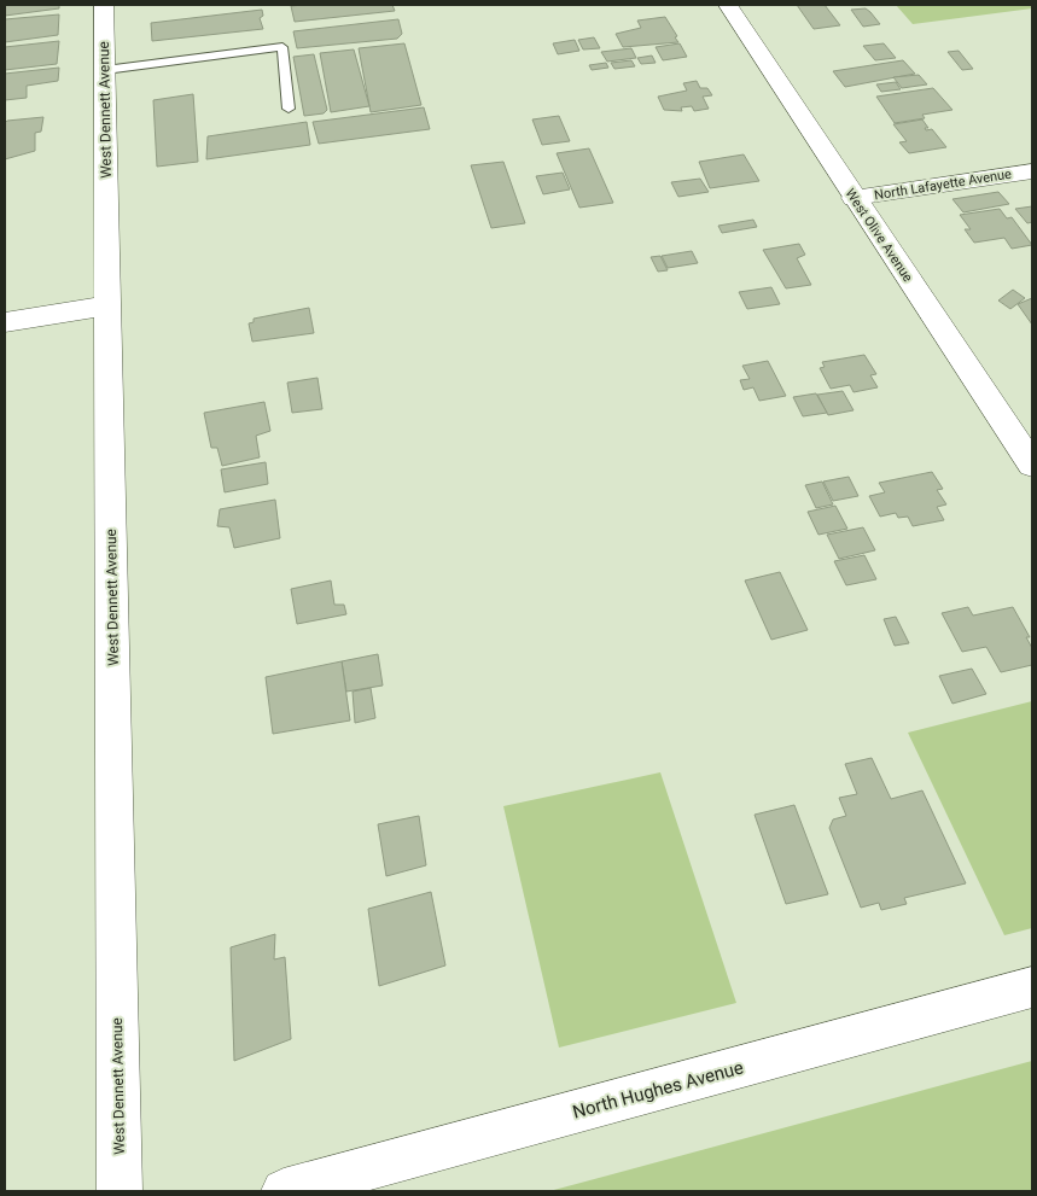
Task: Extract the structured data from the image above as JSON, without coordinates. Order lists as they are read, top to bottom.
{
  "streets": {
    "street": [
      "West Dennett Avenue",
      "North Lafayette Avenue",
      "West Olive Avenue",
      "North Hughes Avenue"
    ]
  },
  "crossings": [
    ["North Lafayette Avenue", "West Olive Avenue"]
  ]
}
